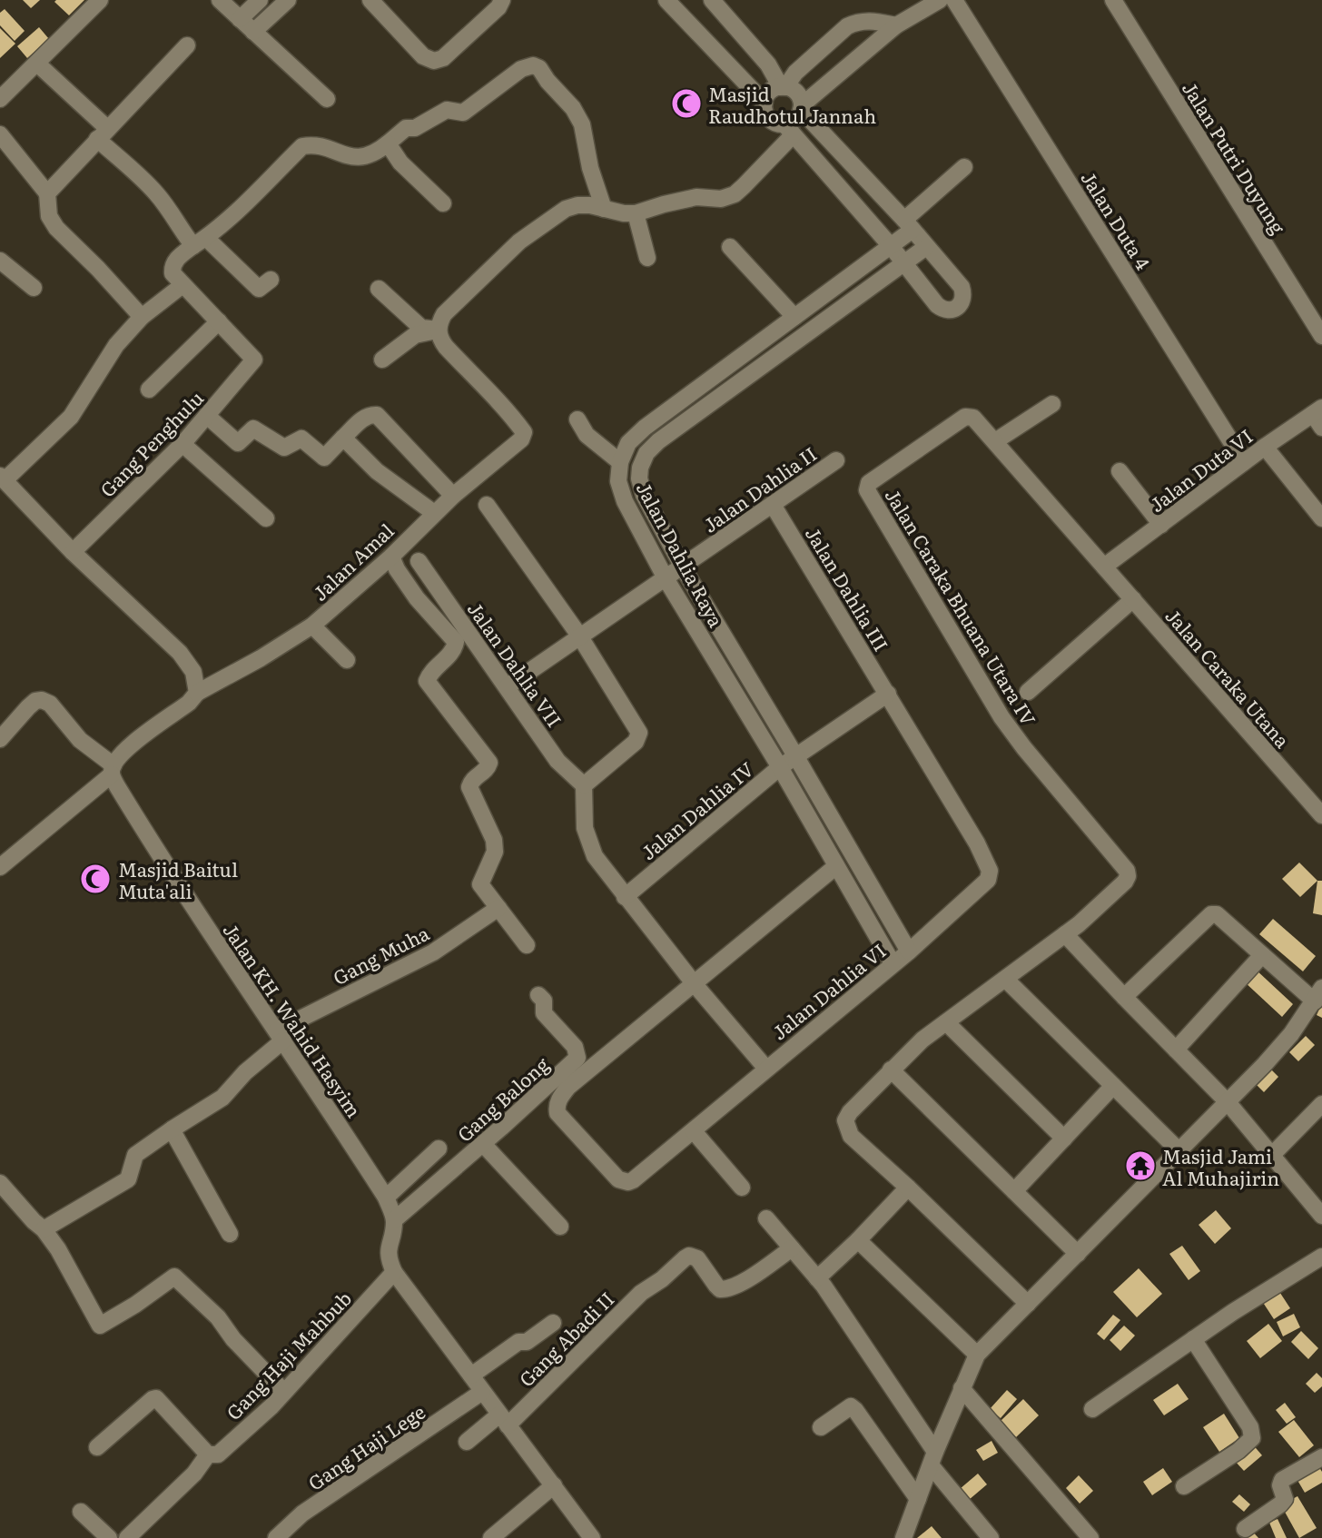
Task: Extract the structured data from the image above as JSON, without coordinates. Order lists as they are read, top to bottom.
{
  "streets": {
    "street": [
      "Jalan Putri Duyung",
      "Jalan Duta 4",
      "Gang Penghulu",
      "Jalan Duta VI",
      "Jalan Dahlia II",
      "Jalan Dahlia Raya",
      "Jalan Amal",
      "Jalan Dahlia III",
      "Jalan Caraka Bhuana Utara IV",
      "Jalan Dahlia VII",
      "Jalan Caraka Utana",
      "Jalan Dahlia IV",
      "Gang Muha",
      "Jalan Dahlia VI",
      "Jalan KH. Wahid Hasyim",
      "Gang Balong",
      "Gang Abadi II",
      "Gang Haji Mahbub",
      "Gang Haji Lege"
    ]
  },
  "crossings": [
    ["Jalan Duta 4", "Jalan Duta VI"],
    ["Jalan Duta VI", "Jalan Caraka Bhuana Utara IV"],
    ["Jalan Duta VI", "Jalan Caraka Utana"],
    ["Jalan Dahlia II", "Jalan Dahlia Raya"],
    ["Jalan Dahlia II", "Jalan Dahlia III"],
    ["Jalan Dahlia II", "Jalan Dahlia VII"],
    ["Jalan Dahlia Raya", "Jalan Dahlia IV"],
    ["Jalan Dahlia Raya", "Jalan Dahlia VI"],
    ["Jalan Dahlia III", "Jalan Dahlia VI"],
    ["Jalan Caraka Bhuana Utara IV", "Jalan Caraka Utana"],
    ["Gang Muha", "Jalan KH. Wahid Hasyim"],
    ["Jalan KH. Wahid Hasyim", "Gang Balong"]
  ],
  "places": {
    "mosque": ["Masjid Raudhotul Jannah", "Masjid Baitul Muta'ali"],
    "temple": ["Masjid Jami Al Muhajirin"]
  }
}
